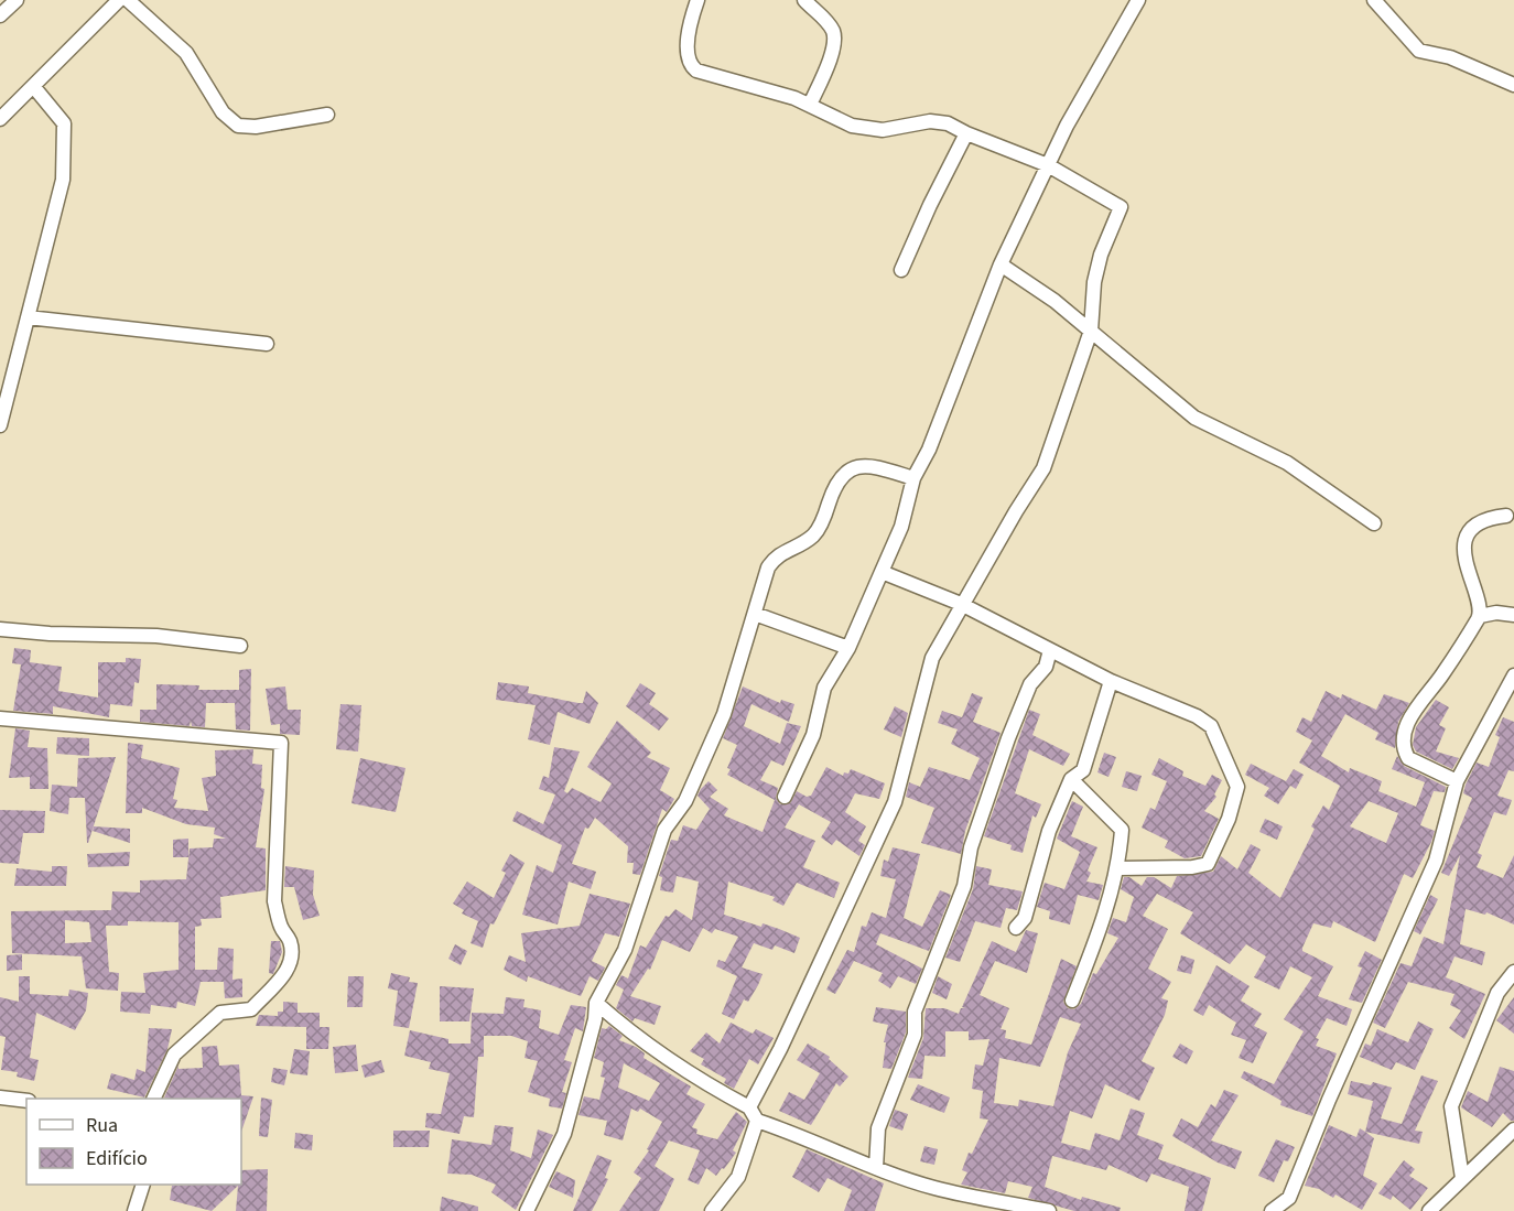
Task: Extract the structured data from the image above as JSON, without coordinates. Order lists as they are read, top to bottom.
{
  "legend": ["Rua", "Edifício"]
}
